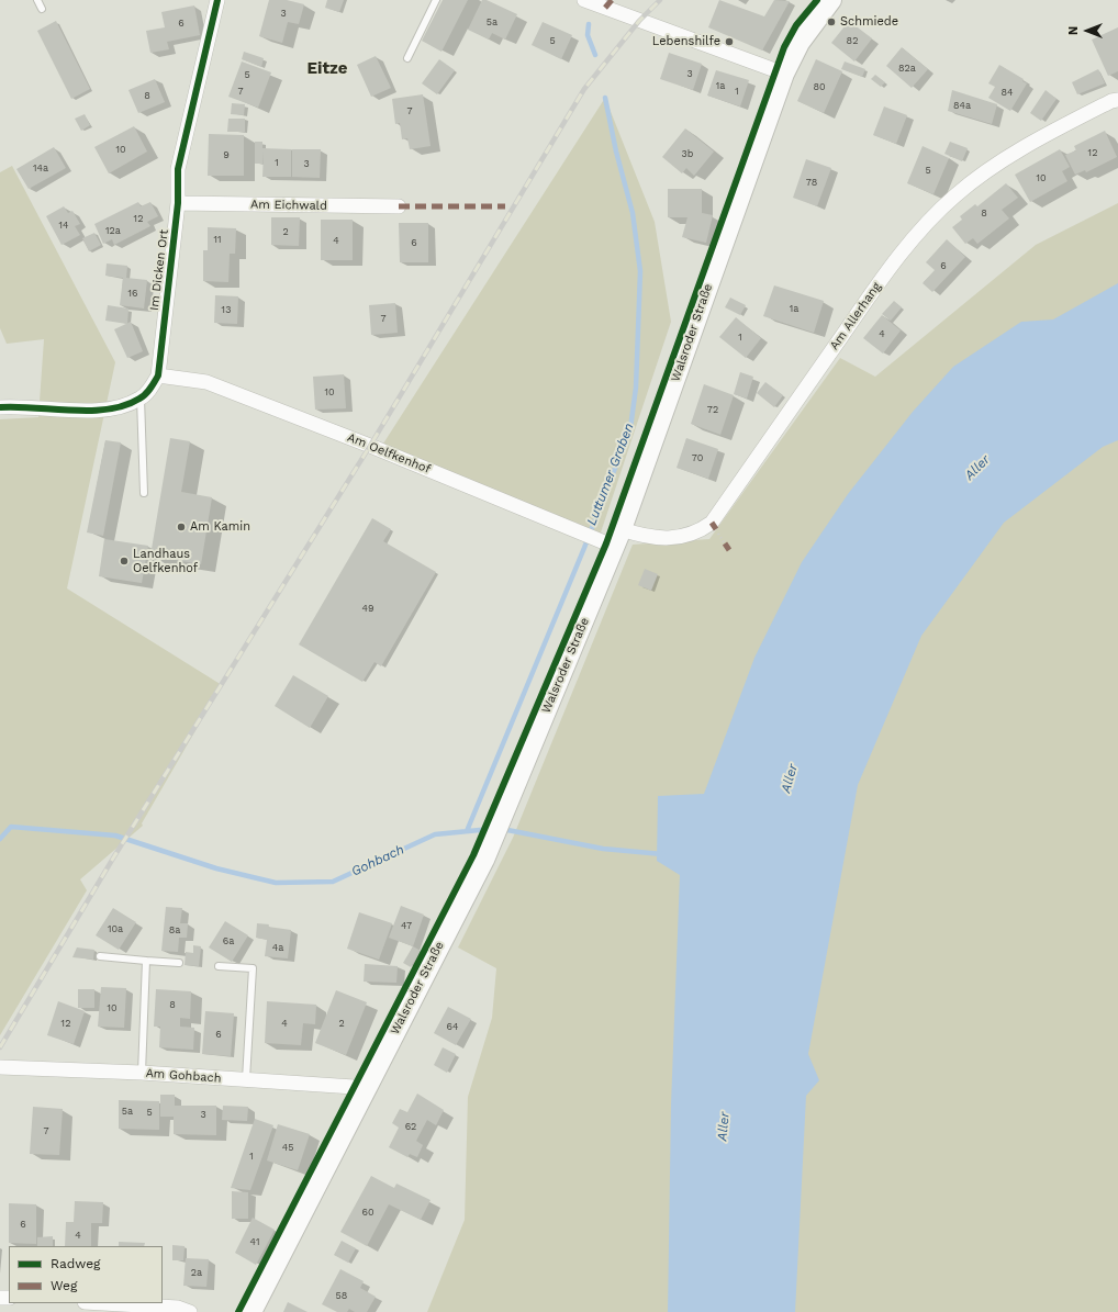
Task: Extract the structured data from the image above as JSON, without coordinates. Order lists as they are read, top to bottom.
{
  "streets": {
    "main road": ["Walsroder Straße"],
    "street": [
      "Am Eichwald",
      "Im Dicken Ort",
      "Am Allerhang",
      "Am Oelfkenhof",
      "Am Gohbach"
    ]
  },
  "crossings": [
    ["Am Eichwald", "Im Dicken Ort"],
    ["Im Dicken Ort", "Am Oelfkenhof"],
    ["Am Allerhang", "Walsroder Straße"],
    ["Am Allerhang", "Am Oelfkenhof"],
    ["Walsroder Straße", "Am Oelfkenhof"],
    ["Walsroder Straße", "Am Gohbach"]
  ],
  "districts": ["Eitze"],
  "water": ["Aller", "Luttumer Graben", "Gohbach"],
  "places": [
    "Schmiede",
    "Lebenshilfe",
    "Am Kamin",
    "Landhaus Oelfkenhof"
  ],
  "house_numbers": [
    "3",
    "5a",
    "6",
    "5",
    "82",
    "82a",
    "3",
    "5",
    "1a",
    "80",
    "7",
    "1",
    "84",
    "8",
    "84a",
    "7",
    "10",
    "12",
    "3b",
    "9",
    "1",
    "3",
    "14a",
    "5",
    "10",
    "78",
    "8",
    "12",
    "14",
    "12a",
    "2",
    "11",
    "4",
    "6",
    "6",
    "16",
    "1a",
    "13",
    "7",
    "4",
    "1",
    "10",
    "72",
    "70",
    "49",
    "47",
    "10a",
    "8a",
    "6a",
    "4a",
    "8",
    "10",
    "12",
    "4",
    "2",
    "64",
    "6",
    "5a",
    "5",
    "3",
    "62",
    "7",
    "45",
    "1",
    "60",
    "6",
    "4",
    "41",
    "2a",
    "58"
  ],
  "legend": ["Radweg", "Weg"],
  "north": "left"
}
